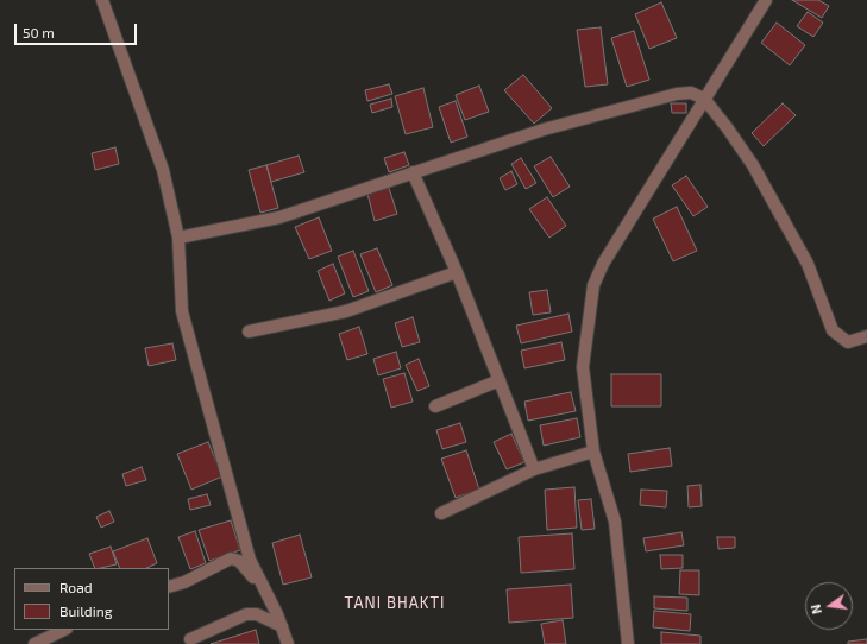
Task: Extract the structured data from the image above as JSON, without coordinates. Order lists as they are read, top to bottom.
{
  "districts": ["TANI BHAKTI"],
  "legend": ["Road", "Building"],
  "scale_bar": "50 m",
  "north": "left"
}
